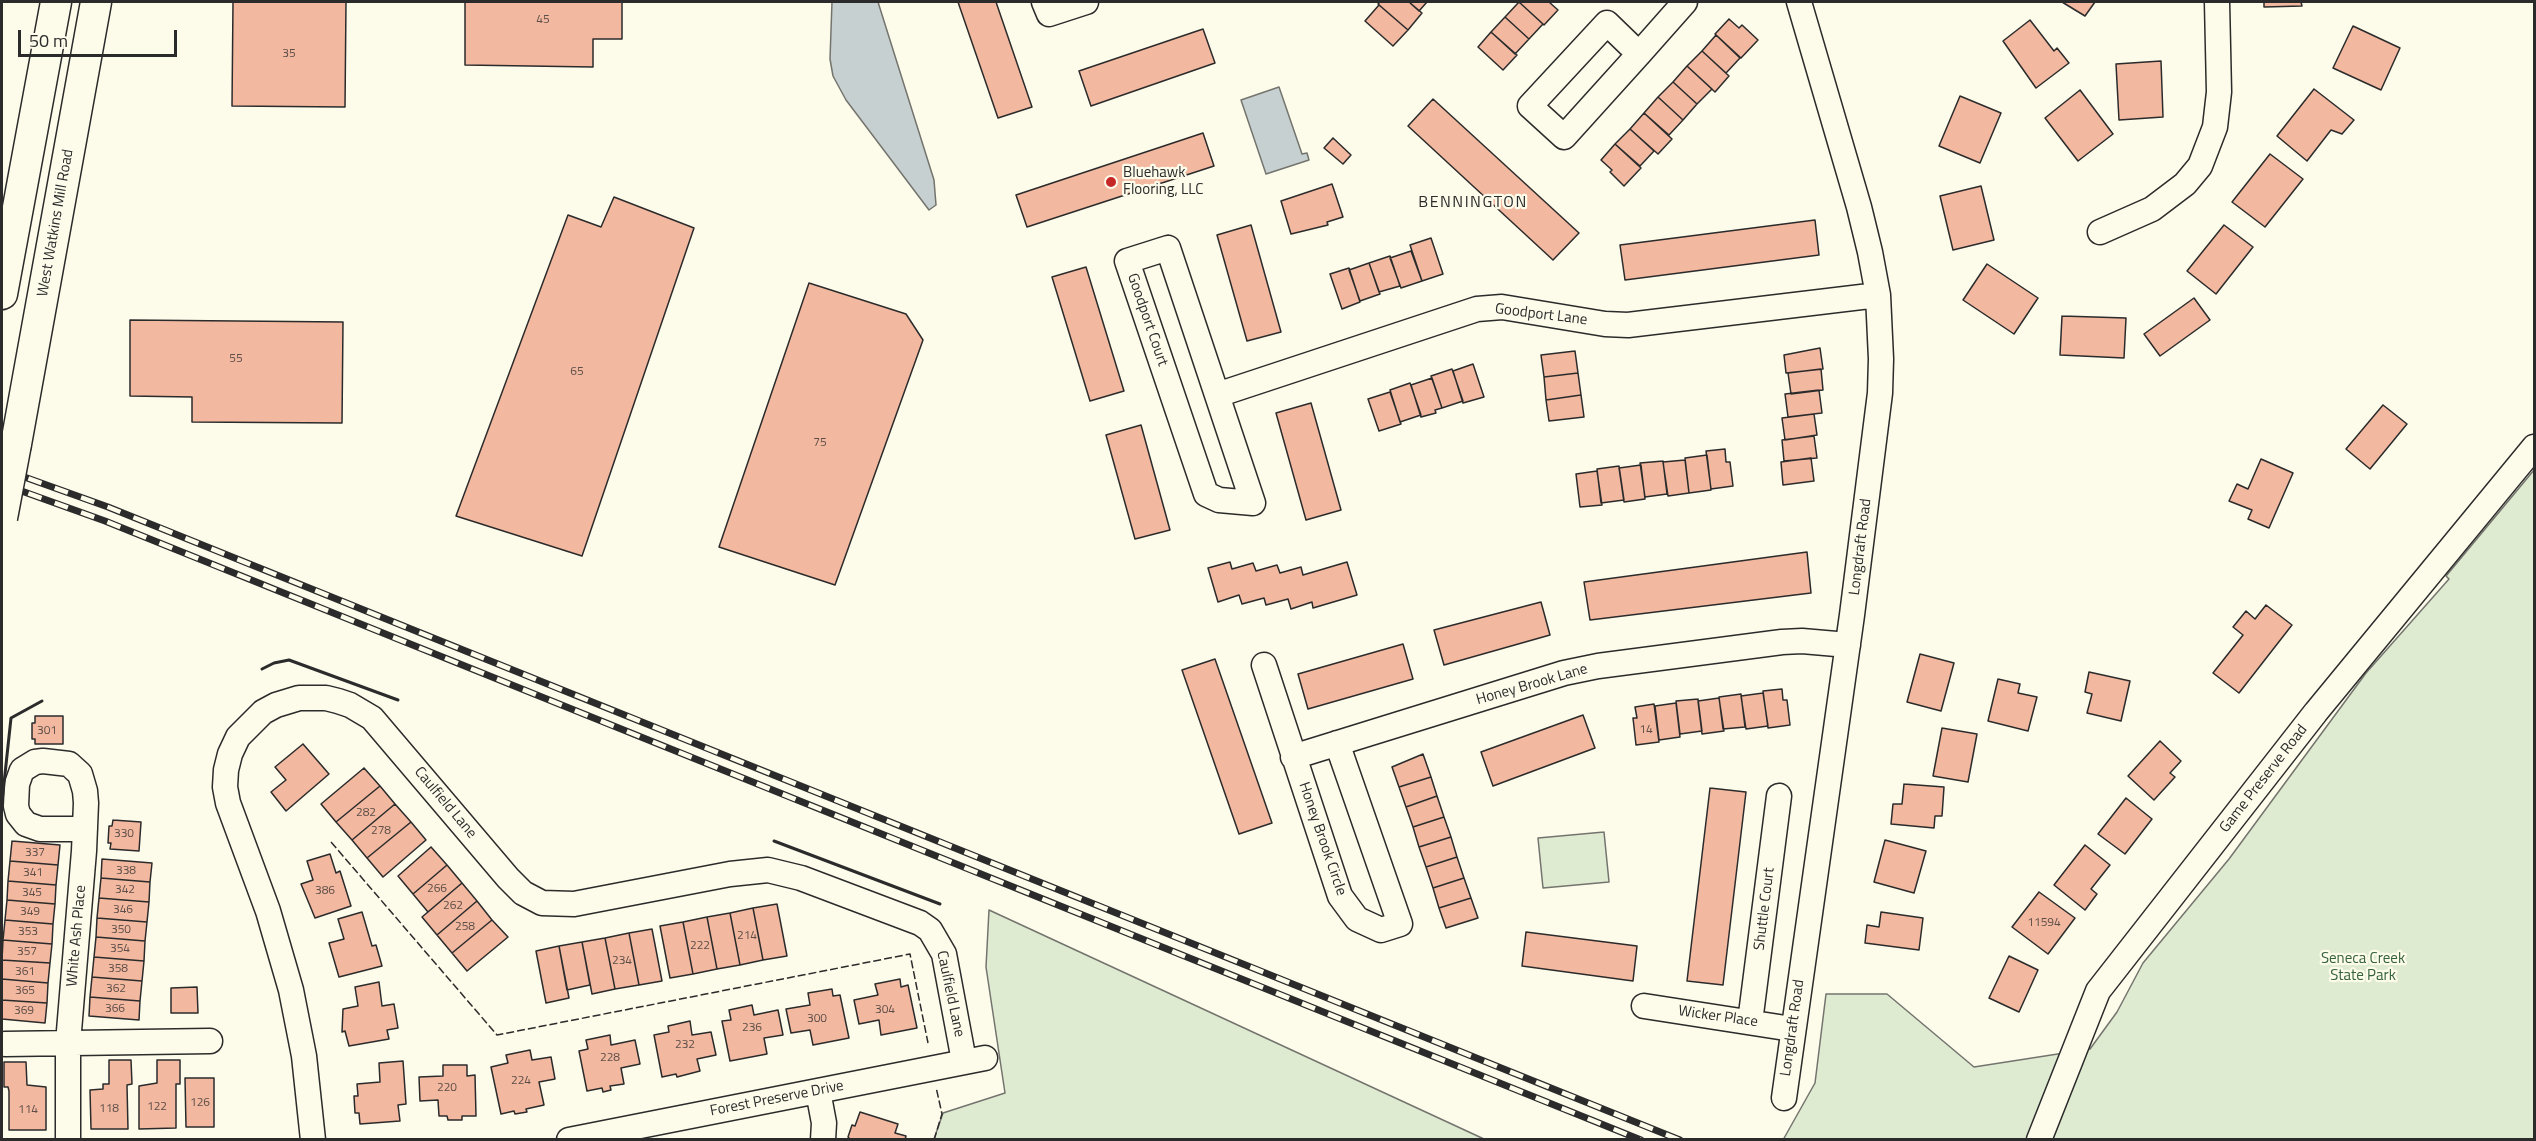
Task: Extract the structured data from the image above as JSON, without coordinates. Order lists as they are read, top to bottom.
{
  "streets": {
    "main road": ["West Watkins Mill Road"],
    "street": [
      "Goodport Lane",
      "Goodport Court",
      "Longdraft Road",
      "Honey Brook Lane",
      "Game Preserve Road",
      "Caulfield Lane",
      "Honey Brook Circle",
      "Shuttle Court",
      "White Ash Place",
      "Wicker Place",
      "Forest Preserve Drive"
    ]
  },
  "crossings": [
    ["Goodport Lane", "Goodport Court"],
    ["Goodport Lane", "Longdraft Road"],
    ["Longdraft Road", "Honey Brook Lane"],
    ["Longdraft Road", "Wicker Place"],
    ["Honey Brook Lane", "Honey Brook Circle"],
    ["Caulfield Lane", "Forest Preserve Drive"],
    ["Shuttle Court", "Wicker Place"]
  ],
  "districts": ["BENNINGTON"],
  "parks": ["Seneca Creek State Park"],
  "places": ["Bluehawk Flooring, LLC"],
  "house_numbers": [
    "45",
    "35",
    "55",
    "65",
    "75",
    "14",
    "301",
    "282",
    "278",
    "330",
    "337",
    "338",
    "341",
    "266",
    "342",
    "386",
    "345",
    "262",
    "346",
    "349",
    "11594",
    "258",
    "350",
    "353",
    "214",
    "222",
    "354",
    "357",
    "234",
    "358",
    "361",
    "362",
    "365",
    "366",
    "304",
    "369",
    "300",
    "236",
    "232",
    "228",
    "224",
    "220",
    "126",
    "122",
    "118",
    "114"
  ],
  "scale_bar": "50 m"
}
